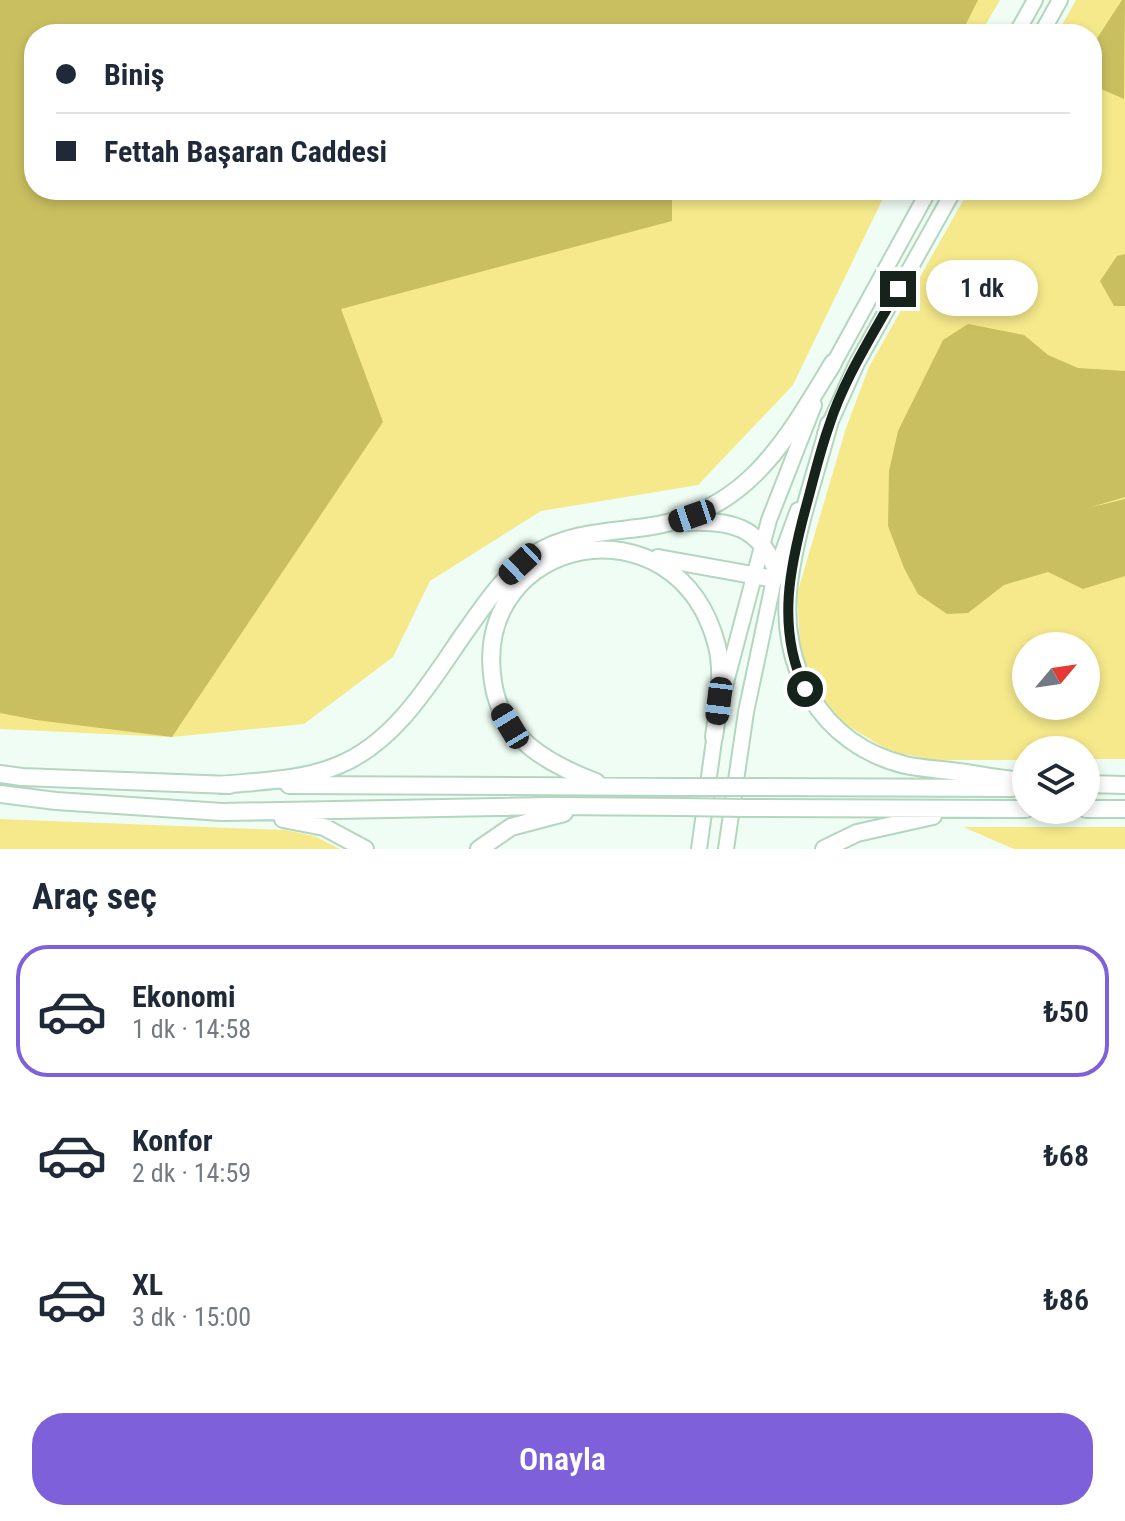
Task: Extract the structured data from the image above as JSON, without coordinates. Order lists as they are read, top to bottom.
{
  "north": "top right",
  "page": {
    "banner": ["Biniş", "Fettah Başaran Caddesi"],
    "bubble": "1 dk",
    "heading": "Araç seç",
    "list": [
      {
        "name": "Ekonomi",
        "note": "1 dk · 14:58",
        "value": "₺50"
      },
      {
        "name": "Konfor",
        "note": "2 dk · 14:59",
        "value": "₺68"
      },
      {
        "name": "XL",
        "note": "3 dk · 15:00",
        "value": "₺86"
      }
    ],
    "buttons": "Onayla"
  }
}
